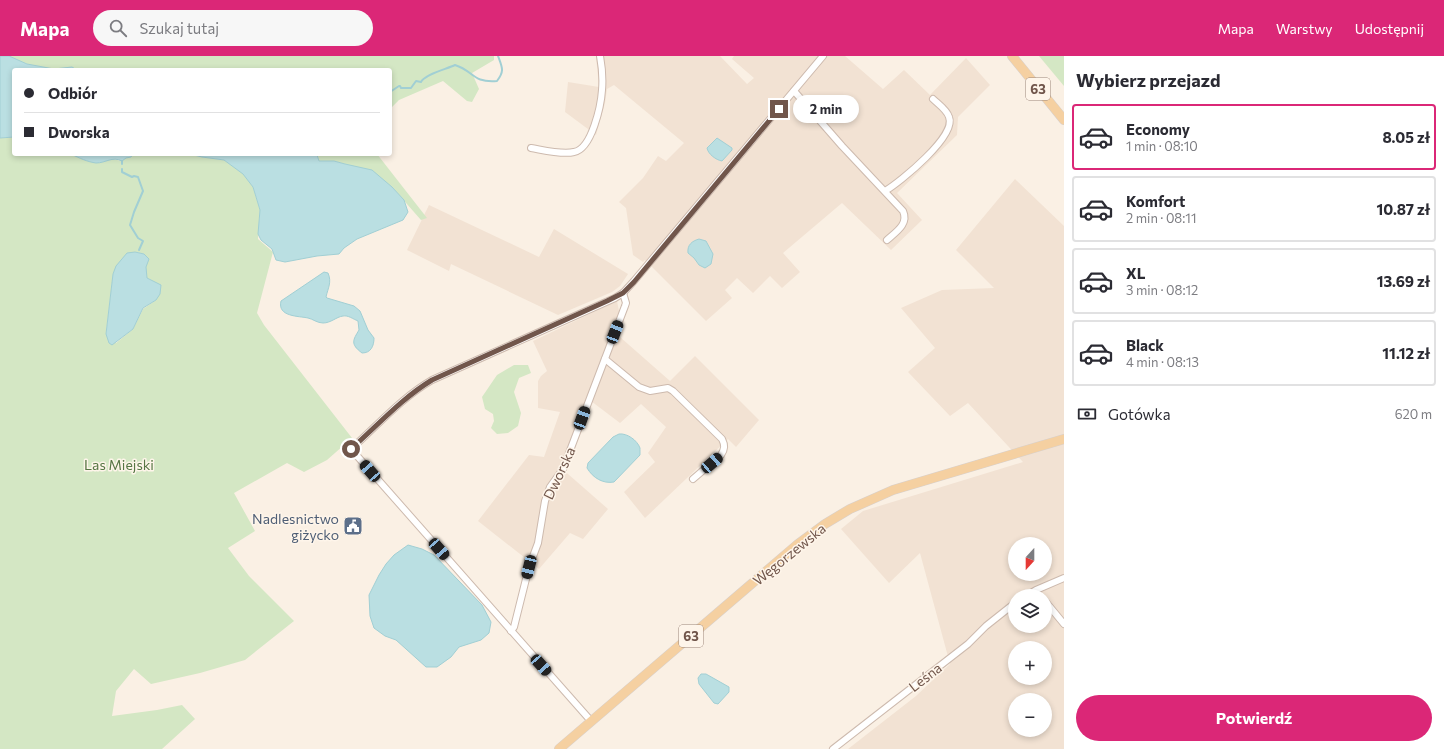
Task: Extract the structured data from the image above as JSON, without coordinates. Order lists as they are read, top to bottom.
{
  "streets": {
    "main road": ["63", "Węgorzewska"],
    "street": ["Dworska", "Leśna"]
  },
  "parks": ["Las Miejski"],
  "places": {
    "public building": ["Nadlesnictwo giżycko"]
  },
  "north": "bottom",
  "page": {
    "header": "Mapa",
    "search": "Szukaj tutaj",
    "nav": ["Mapa", "Warstwy", "Udostępnij"],
    "heading": "Wybierz przejazd",
    "banner": ["Odbiór", "Dworska"],
    "bubble": "2 min",
    "list": [
      {
        "name": "Economy",
        "note": "1 min · 08:10",
        "value": "8.05 zł"
      },
      {
        "name": "Komfort",
        "note": "2 min · 08:11",
        "value": "10.87 zł"
      },
      {
        "name": "XL",
        "note": "3 min · 08:12",
        "value": "13.69 zł"
      },
      {
        "name": "Black",
        "note": "4 min · 08:13",
        "value": "11.12 zł"
      }
    ],
    "pay": ["Gotówka", "620 m"],
    "map_buttons": ["+", "−"],
    "buttons": "Potwierdź"
  }
}
